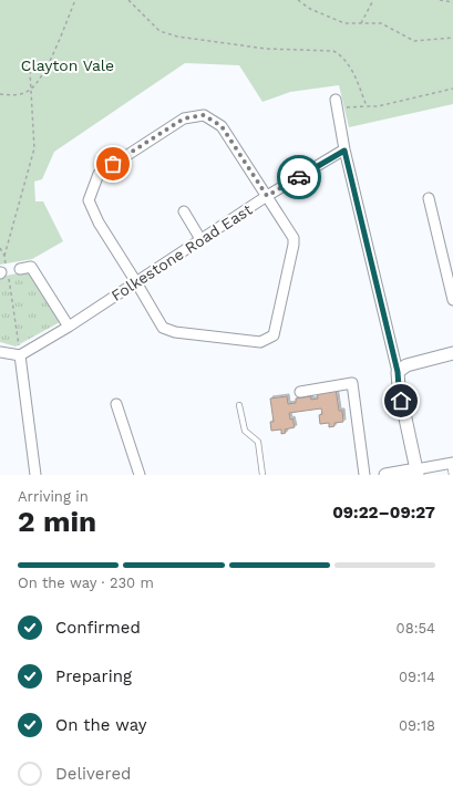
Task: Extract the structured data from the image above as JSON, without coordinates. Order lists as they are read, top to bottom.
{
  "streets": {
    "street": ["Folkestone Road East"]
  },
  "parks": ["Clayton Vale"],
  "page": {
    "heading": ["2 min", "Arriving in", "09:22–09:27"],
    "bar": "On the way · 230 m",
    "list": [
      ["Confirmed", "08:54"],
      ["Preparing", "09:14"],
      ["On the way", "09:18"],
      "Delivered"
    ]
  }
}
